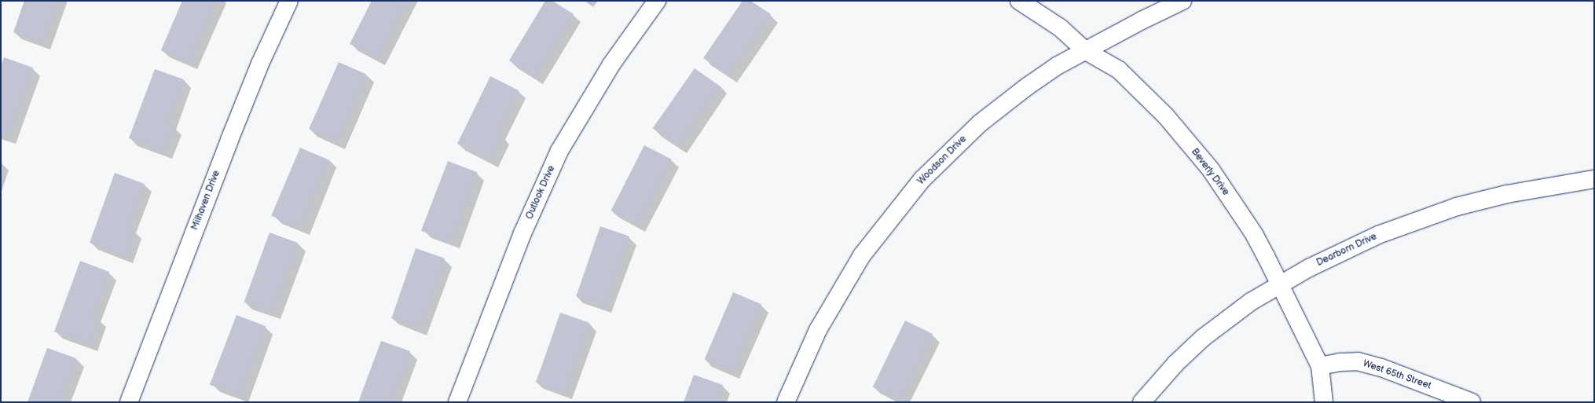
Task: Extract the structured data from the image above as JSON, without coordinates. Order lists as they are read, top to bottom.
{
  "streets": {
    "street": [
      "Woodson Drive",
      "Beverly Drive",
      "Outlook Drive",
      "Milhaven Drive",
      "Dearborn Drive",
      "West 65th Street"
    ]
  },
  "crossings": [
    ["Woodson Drive", "Beverly Drive"],
    ["Beverly Drive", "Dearborn Drive"],
    ["Beverly Drive", "West 65th Street"]
  ]
}
